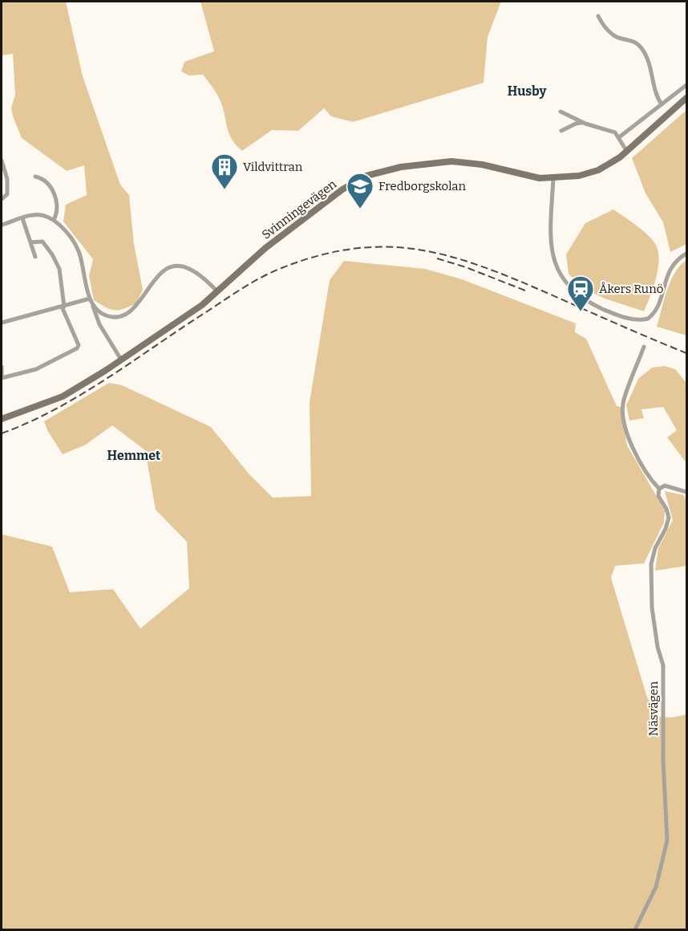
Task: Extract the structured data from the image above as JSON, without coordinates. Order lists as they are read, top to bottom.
{
  "streets": {
    "main road": ["Svinningevägen"],
    "street": ["Näsvägen"]
  },
  "districts": ["Husby", "Hemmet"],
  "places": {
    "building": ["Vildvittran"],
    "school or university": ["Fredborgskolan"],
    "station": ["Åkers Runö"]
  }
}
